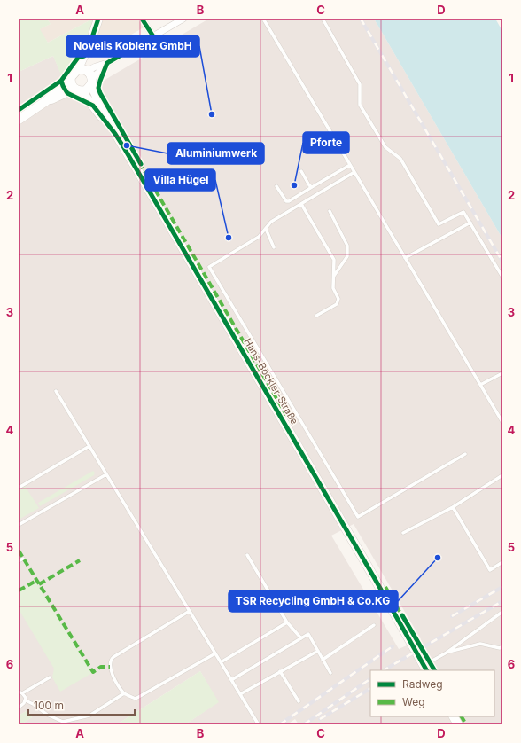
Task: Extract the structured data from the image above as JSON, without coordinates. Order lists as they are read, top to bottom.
{
  "streets": {
    "main road": ["Hans-Böckler-Straße"]
  },
  "places": [
    "Novelis Koblenz GmbH",
    "Aluminiumwerk",
    "Pforte",
    "Villa Hügel",
    "TSR Recycling GmbH & Co.KG"
  ],
  "legend": ["Radweg", "Weg"],
  "scale_bar": "100 m",
  "grid": {
    "columns": [
      "A",
      "B",
      "C",
      "D"
    ],
    "rows": [
      "1",
      "2",
      "3",
      "4",
      "5",
      "6"
    ]
  }
}
